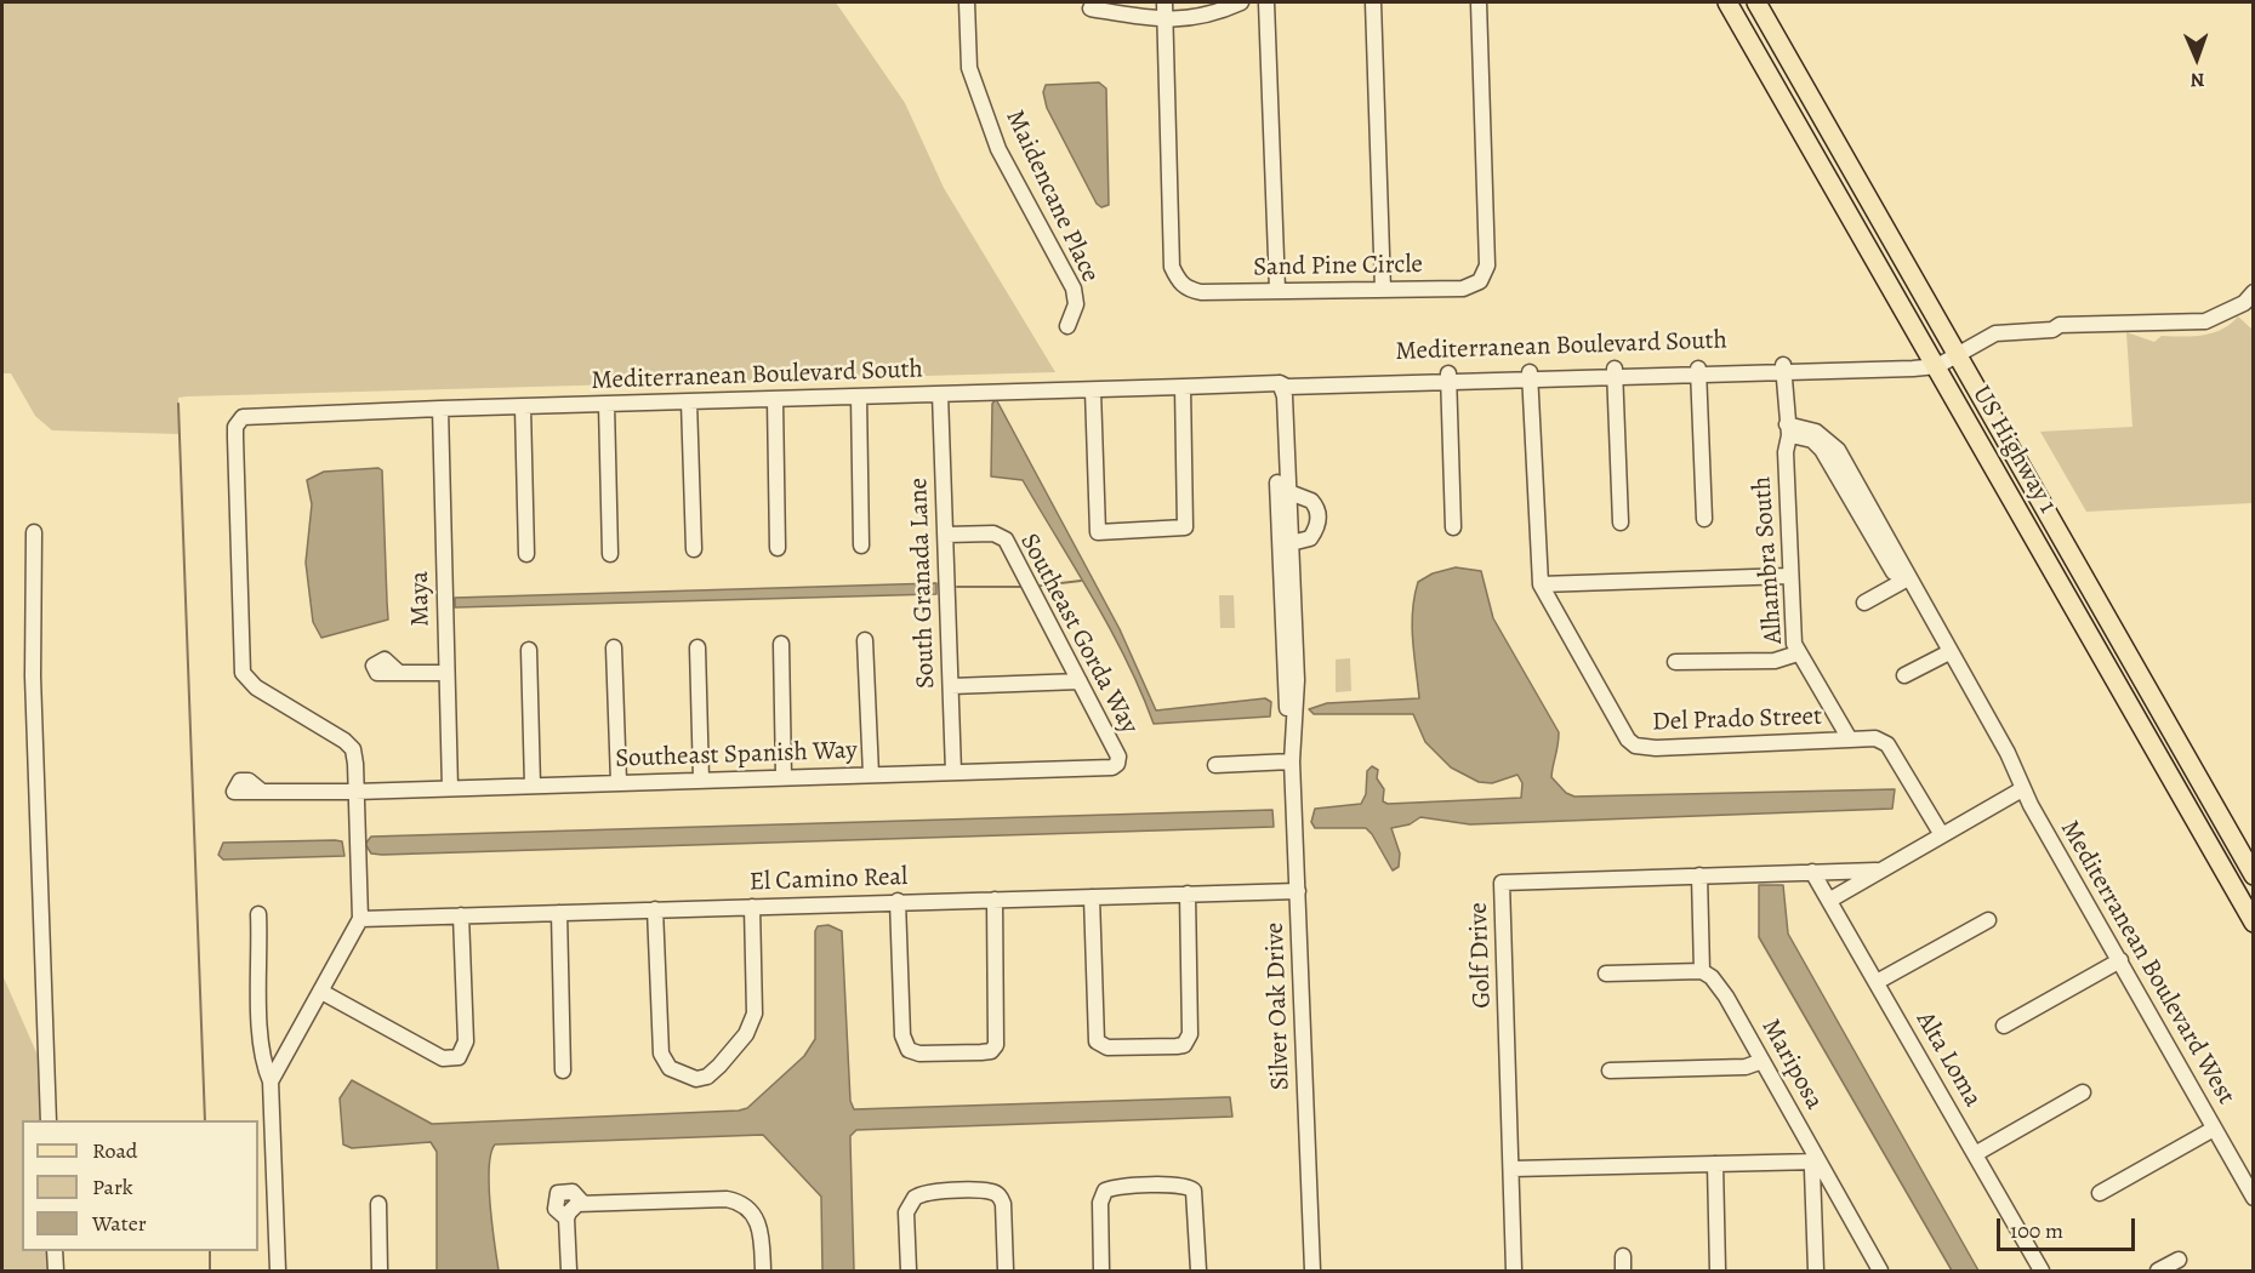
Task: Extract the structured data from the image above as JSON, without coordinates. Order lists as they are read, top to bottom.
{
  "streets": {
    "main road": ["US Highway 1"],
    "street": [
      "Maidencane Place",
      "Sand Pine Circle",
      "Mediterranean Boulevard South",
      "Alhambra South",
      "South Granada Lane",
      "Maya",
      "Southeast Gorda Way",
      "Del Prado Street",
      "Southeast Spanish Way",
      "El Camino Real",
      "Golf Drive",
      "Mediterranean Boulevard West",
      "Silver Oak Drive",
      "Alta Loma",
      "Mariposa"
    ]
  },
  "crossings": [
    ["Mediterranean Boulevard South", "US Highway 1"],
    ["Mediterranean Boulevard South", "Alhambra South"],
    ["Mediterranean Boulevard South", "South Granada Lane"],
    ["Mediterranean Boulevard South", "Maya"],
    ["Mediterranean Boulevard South", "Del Prado Street"],
    ["Mediterranean Boulevard South", "Southeast Spanish Way"],
    ["Mediterranean Boulevard South", "Silver Oak Drive"],
    ["Alhambra South", "Del Prado Street"],
    ["Alhambra South", "Mediterranean Boulevard West"],
    ["South Granada Lane", "Southeast Gorda Way"],
    ["South Granada Lane", "Southeast Spanish Way"],
    ["Maya", "Southeast Spanish Way"],
    ["Southeast Gorda Way", "Southeast Spanish Way"],
    ["El Camino Real", "Silver Oak Drive"],
    ["Golf Drive", "Mediterranean Boulevard West"],
    ["Golf Drive", "Alta Loma"]
  ],
  "legend": ["Road", "Park", "Water"],
  "scale_bar": "100 m",
  "north": "bottom"
}
